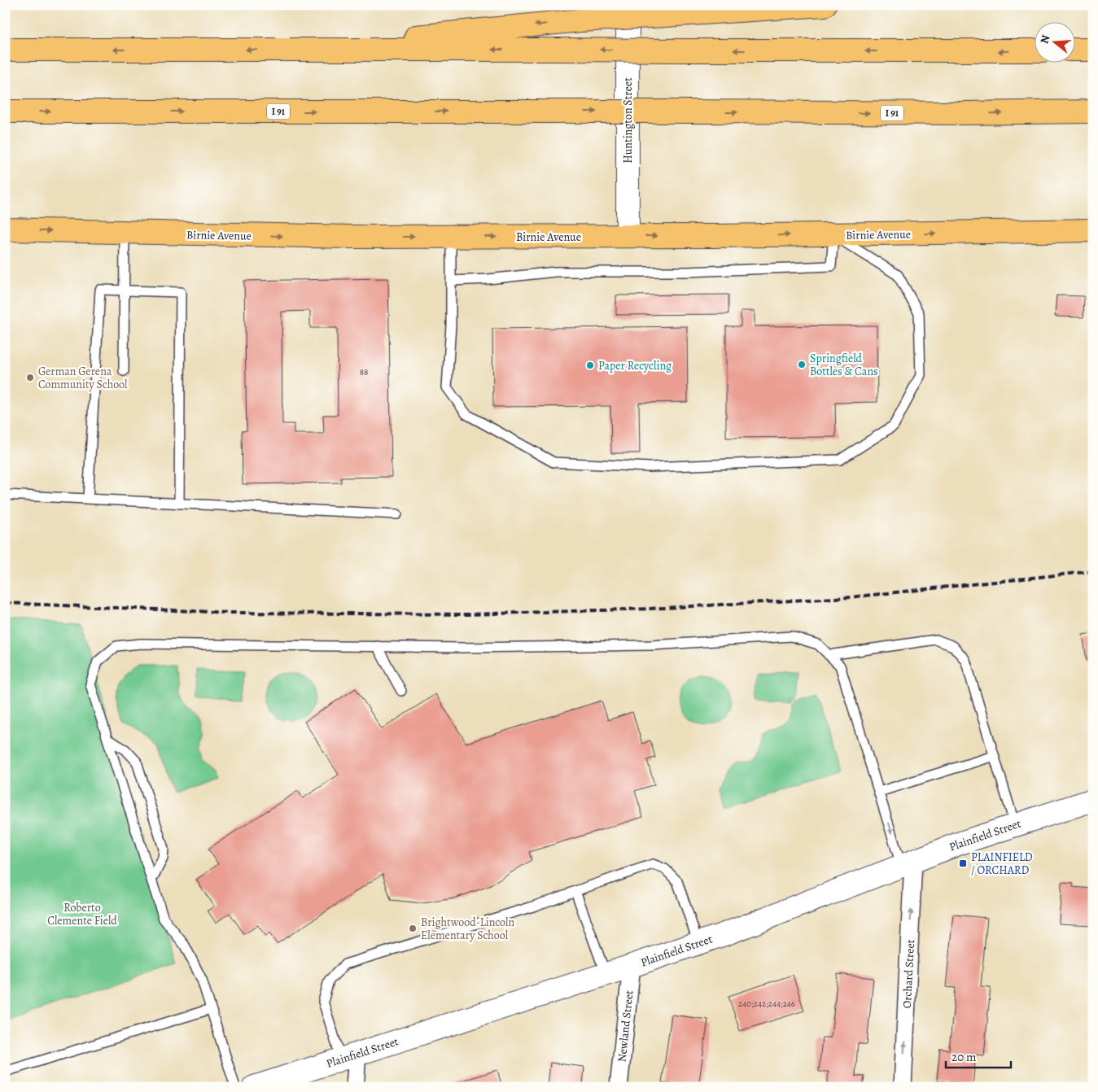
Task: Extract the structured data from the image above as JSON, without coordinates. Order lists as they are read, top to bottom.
{
  "streets": {
    "main road": ["I 91", "Birnie Avenue"],
    "street": [
      "Huntington Street",
      "Plainfield Street",
      "Orchard Street",
      "Newland Street"
    ]
  },
  "crossings": [
    ["Huntington Street", "Birnie Avenue"],
    ["Plainfield Street", "Orchard Street"],
    ["Plainfield Street", "Newland Street"]
  ],
  "one_way": ["Orchard Street"],
  "parks": ["Roberto Clemente Field"],
  "places": {
    "other": [
      "Springfield Bottles & Cans",
      "Paper Recycling",
      "German Gerena Community School",
      "Brightwood-Lincoln Elementary School"
    ],
    "transit": ["PLAINFIELD / ORCHARD"]
  },
  "house_numbers": ["88", "240;242;244;246"],
  "scale_bar": "20 m",
  "north": "left"
}
